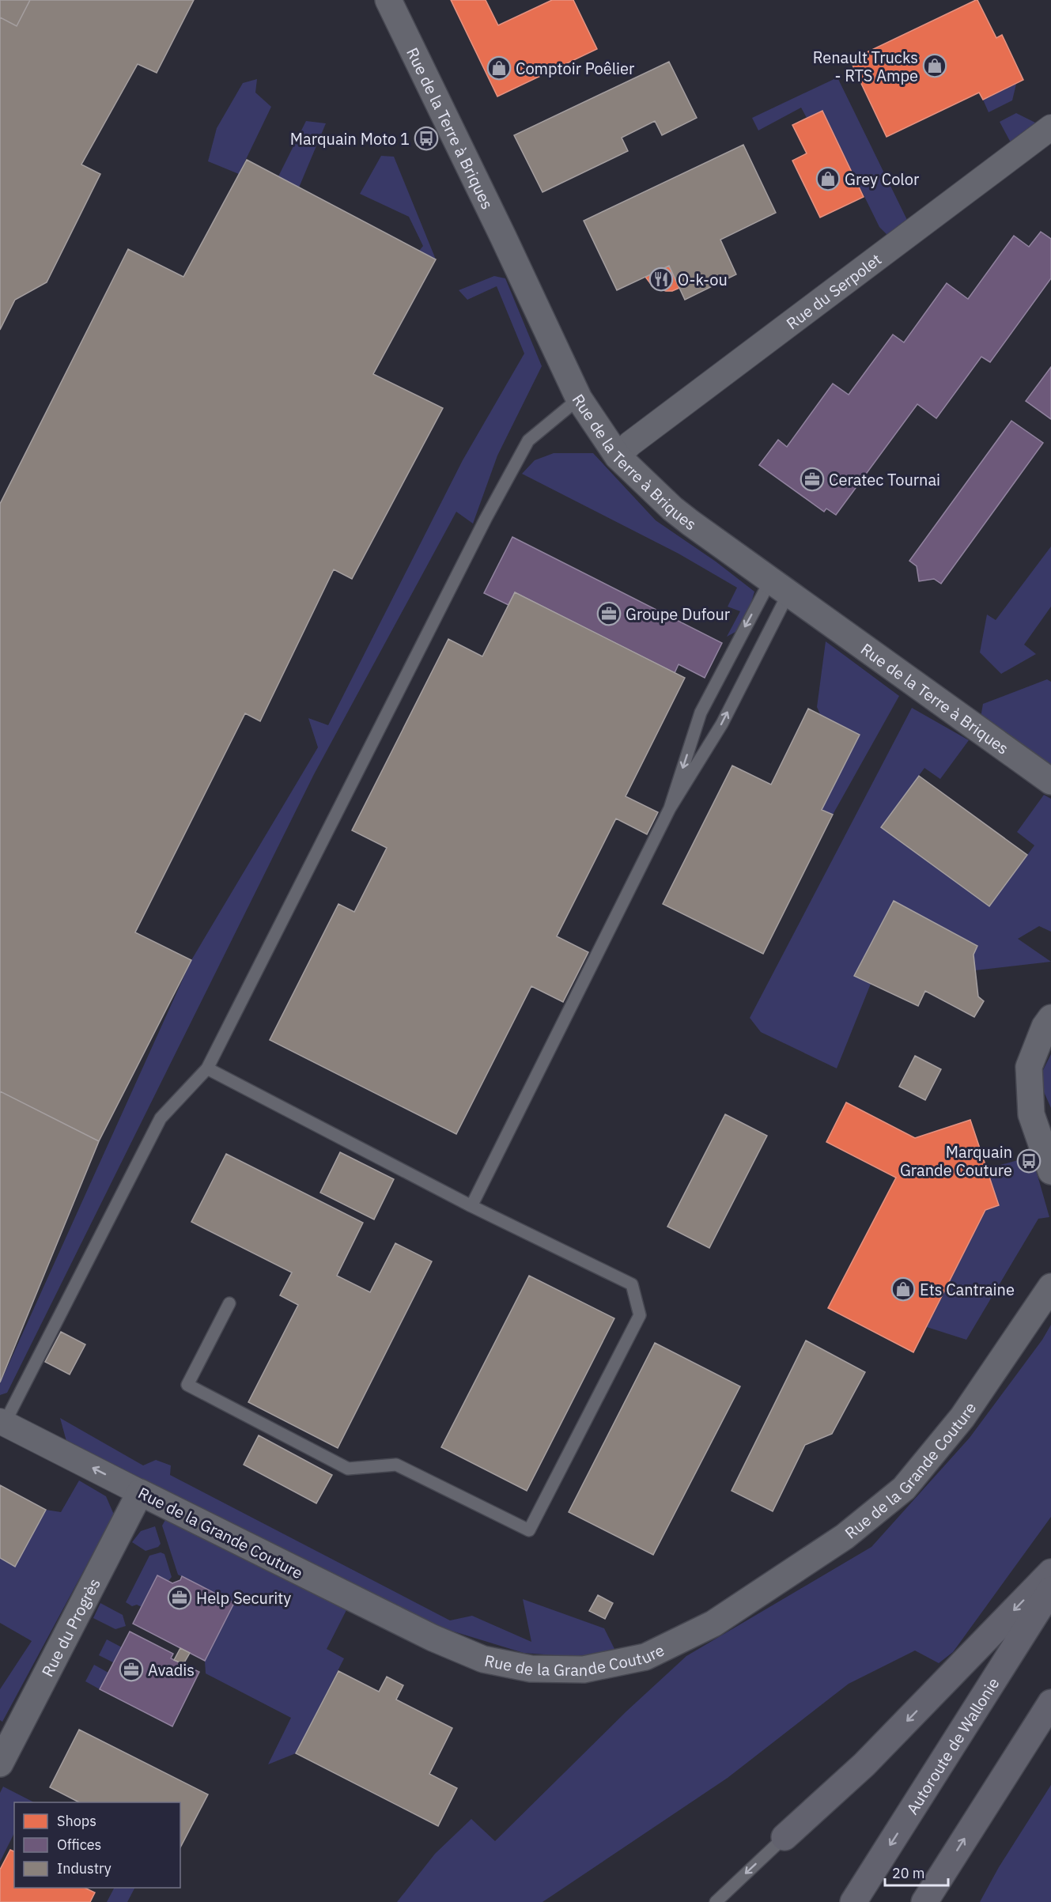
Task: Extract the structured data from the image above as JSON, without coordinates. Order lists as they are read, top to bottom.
{
  "streets": {
    "highway": ["Autoroute de Wallonie"],
    "street": [
      "Rue de la Terre à Briques",
      "Rue du Serpolet",
      "Rue de la Grande Couture",
      "Rue du Progrès"
    ]
  },
  "crossings": [
    ["Rue de la Terre à Briques", "Rue du Serpolet"],
    ["Rue de la Grande Couture", "Rue du Progrès"]
  ],
  "places": {
    "shop": [
      "Renault Trucks - RTS Ampe",
      "Comptoir Poêlier",
      "Grey Color",
      "Ets Cantraine"
    ],
    "bus stop": ["Marquain Moto 1", "Marquain Grande Couture"],
    "restaurant": ["O-k-ou"],
    "office": [
      "Ceratec Tournai",
      "Groupe Dufour",
      "Help Security",
      "Avadis"
    ]
  },
  "legend": ["Shops", "Offices", "Industry"],
  "scale_bar": "20 m"
}
